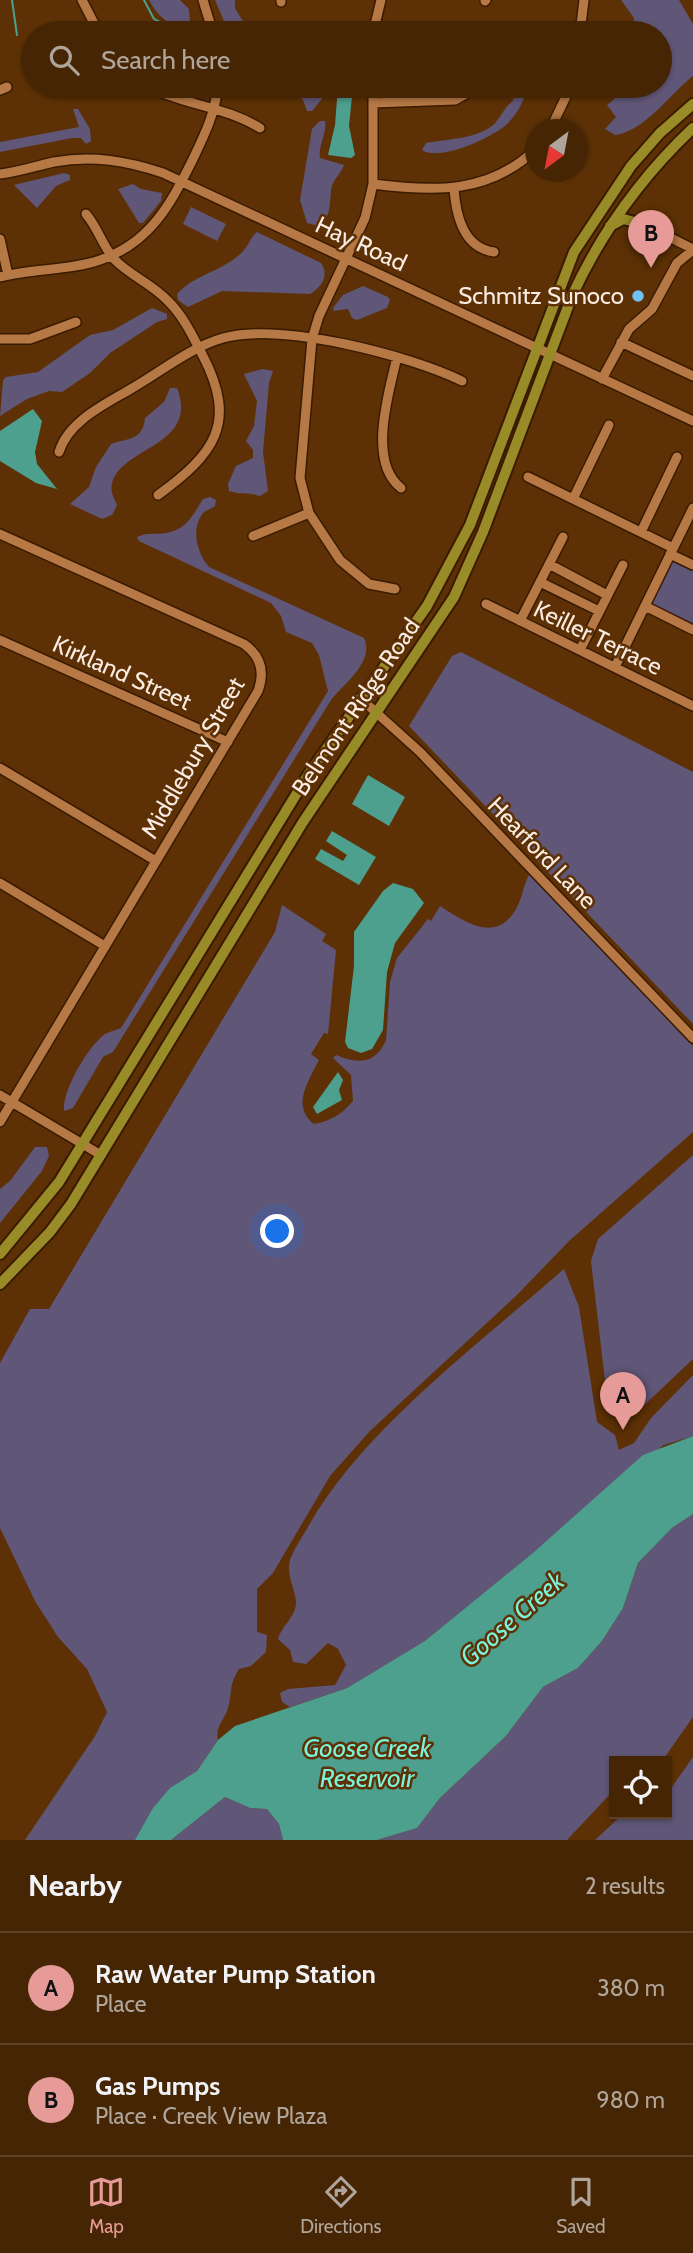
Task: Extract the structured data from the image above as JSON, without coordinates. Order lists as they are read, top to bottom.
{
  "streets": {
    "main road": ["Belmont Ridge Road"],
    "street": [
      "Hay Road",
      "Keiller Terrace",
      "Kirkland Street",
      "Middlebury Street",
      "Hearford Lane"
    ]
  },
  "crossings": [
    ["Hay Road", "Belmont Ridge Road"],
    ["Kirkland Street", "Middlebury Street"],
    ["Belmont Ridge Road", "Hearford Lane"]
  ],
  "water": ["Goose Creek", "Goose Creek Reservoir"],
  "places": ["Schmitz Sunoco"],
  "north": "bottom left",
  "page": {
    "search": "Search here",
    "pins": ["B", "A"],
    "heading": ["Nearby", "2 results"],
    "list": [
      {
        "mark": "A",
        "name": "Raw Water Pump Station",
        "note": "Place",
        "value": "380 m"
      },
      {
        "mark": "B",
        "name": "Gas Pumps",
        "note": "Place · Creek View Plaza",
        "value": "980 m"
      }
    ],
    "nav": ["Map", "Directions", "Saved"]
  }
}
